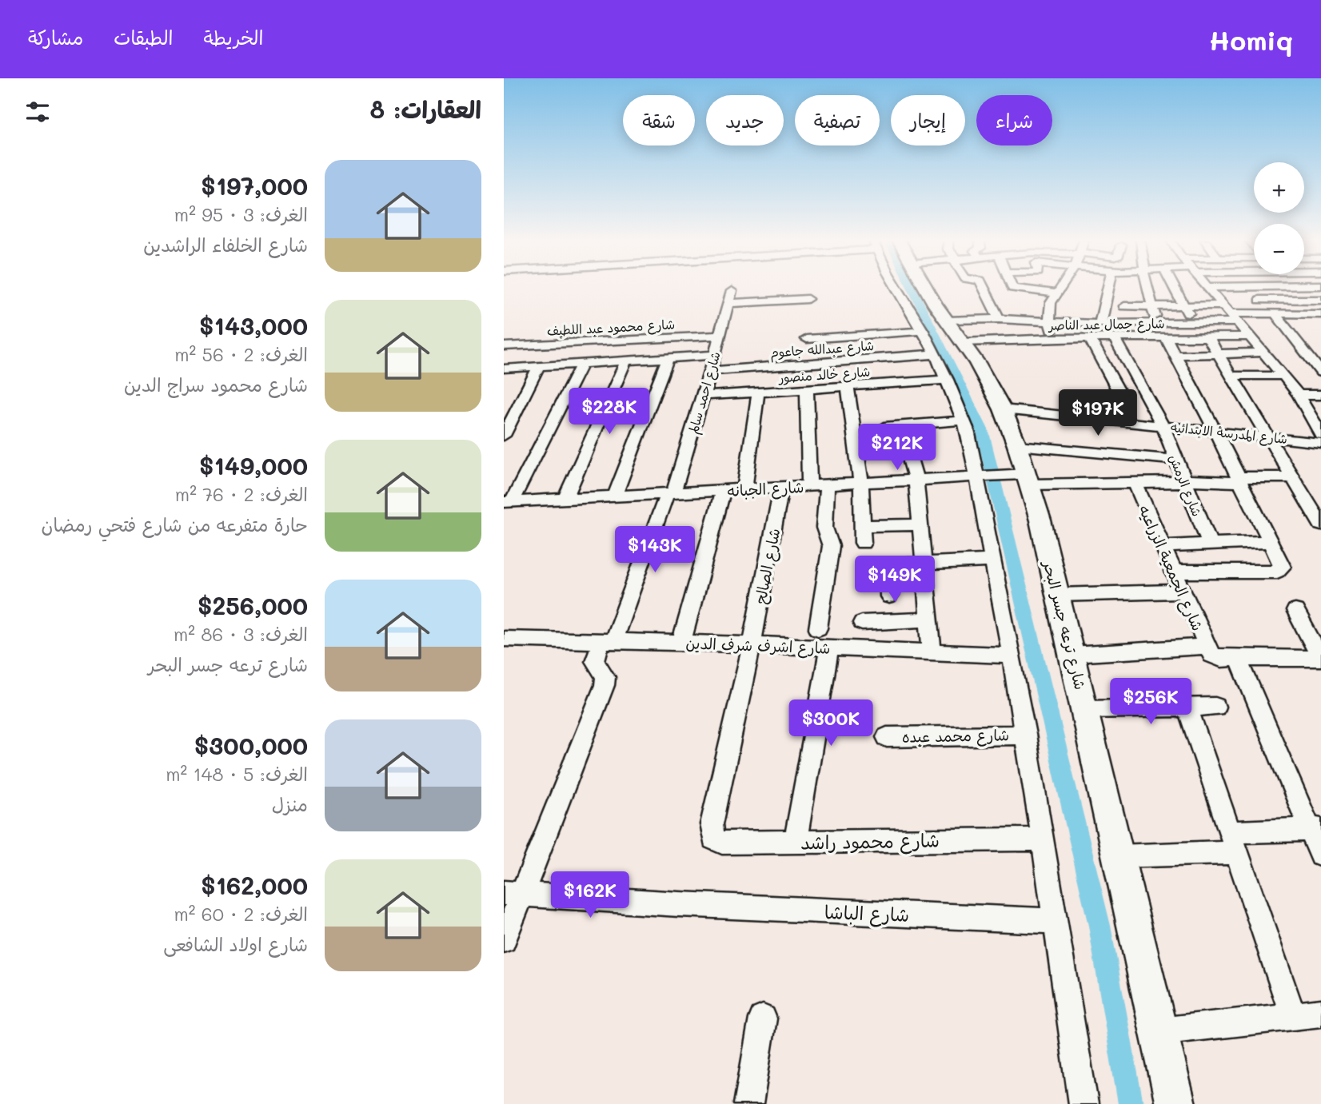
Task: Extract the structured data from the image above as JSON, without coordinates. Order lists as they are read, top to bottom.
{
  "streets": {
    "street": [
      "شارع جمال عبد الناصر",
      "شارع محمود عبد اللطيف",
      "شارع عبدالله جاعوم",
      "شارع خالد منصور",
      "شارع احمد سالم",
      "شارع المدرسة الابتدائيه",
      "شارع الرمش",
      "شارع الجبانه",
      "شارع الصالح",
      "شارع الجمعية الزراعيه",
      "شارع ترعه جسر البحر",
      "شارع اشرف شرف الدين",
      "شارع محمد عبده",
      "شارع محمود راشد",
      "شارع الباشا"
    ]
  },
  "crossings": [
    ["شارع جمال عبد الناصر", "شارع الرمش"],
    ["شارع جمال عبد الناصر", "شارع ترعه جسر البحر"],
    ["شارع محمود عبد اللطيف", "شارع احمد سالم"],
    ["شارع عبدالله جاعوم", "شارع احمد سالم"],
    ["شارع خالد منصور", "شارع احمد سالم"],
    ["شارع احمد سالم", "شارع الجبانه"],
    ["شارع احمد سالم", "شارع اشرف شرف الدين"],
    ["شارع احمد سالم", "شارع الباشا"],
    ["شارع المدرسة الابتدائيه", "شارع الرمش"],
    ["شارع المدرسة الابتدائيه", "شارع ترعه جسر البحر"],
    ["شارع الرمش", "شارع الجبانه"],
    ["شارع الجبانه", "شارع الصالح"],
    ["شارع الجبانه", "شارع الجمعية الزراعيه"],
    ["شارع الجبانه", "شارع ترعه جسر البحر"],
    ["شارع الصالح", "شارع اشرف شرف الدين"],
    ["شارع الصالح", "شارع محمود راشد"]
  ],
  "page": {
    "header": "Homiq",
    "nav": ["الخريطة", "الطبقات", "مشاركة"],
    "heading": "العقارات: 8",
    "chip": [
      "شراء",
      "إيجار",
      "تصفية",
      "جديد",
      "شقة"
    ],
    "list": [
      {
        "name": "$197,000",
        "note": "الغرف: 3 · 95 m² · شارع الخلفاء الراشدين"
      },
      {
        "name": "$143,000",
        "note": "الغرف: 2 · 56 m² · شارع محمود سراج الدين"
      },
      {
        "name": "$149,000",
        "note": "الغرف: 2 · 76 m² · حارة متفرعه من شارع فتحي رمضان"
      },
      {
        "name": "$256,000",
        "note": "الغرف: 3 · 86 m² · شارع ترعه جسر البحر"
      },
      {
        "name": "$300,000",
        "note": "الغرف: 5 · 148 m² · منزل"
      },
      {
        "name": "$162,000",
        "note": "الغرف: 2 · 60 m² · شارع اولاد الشافعى"
      }
    ],
    "map_buttons": ["+", "−"],
    "price": [
      "$228K",
      "$197K",
      "$212K",
      "$143K",
      "$149K",
      "$256K",
      "$300K",
      "$162K"
    ]
  }
}
